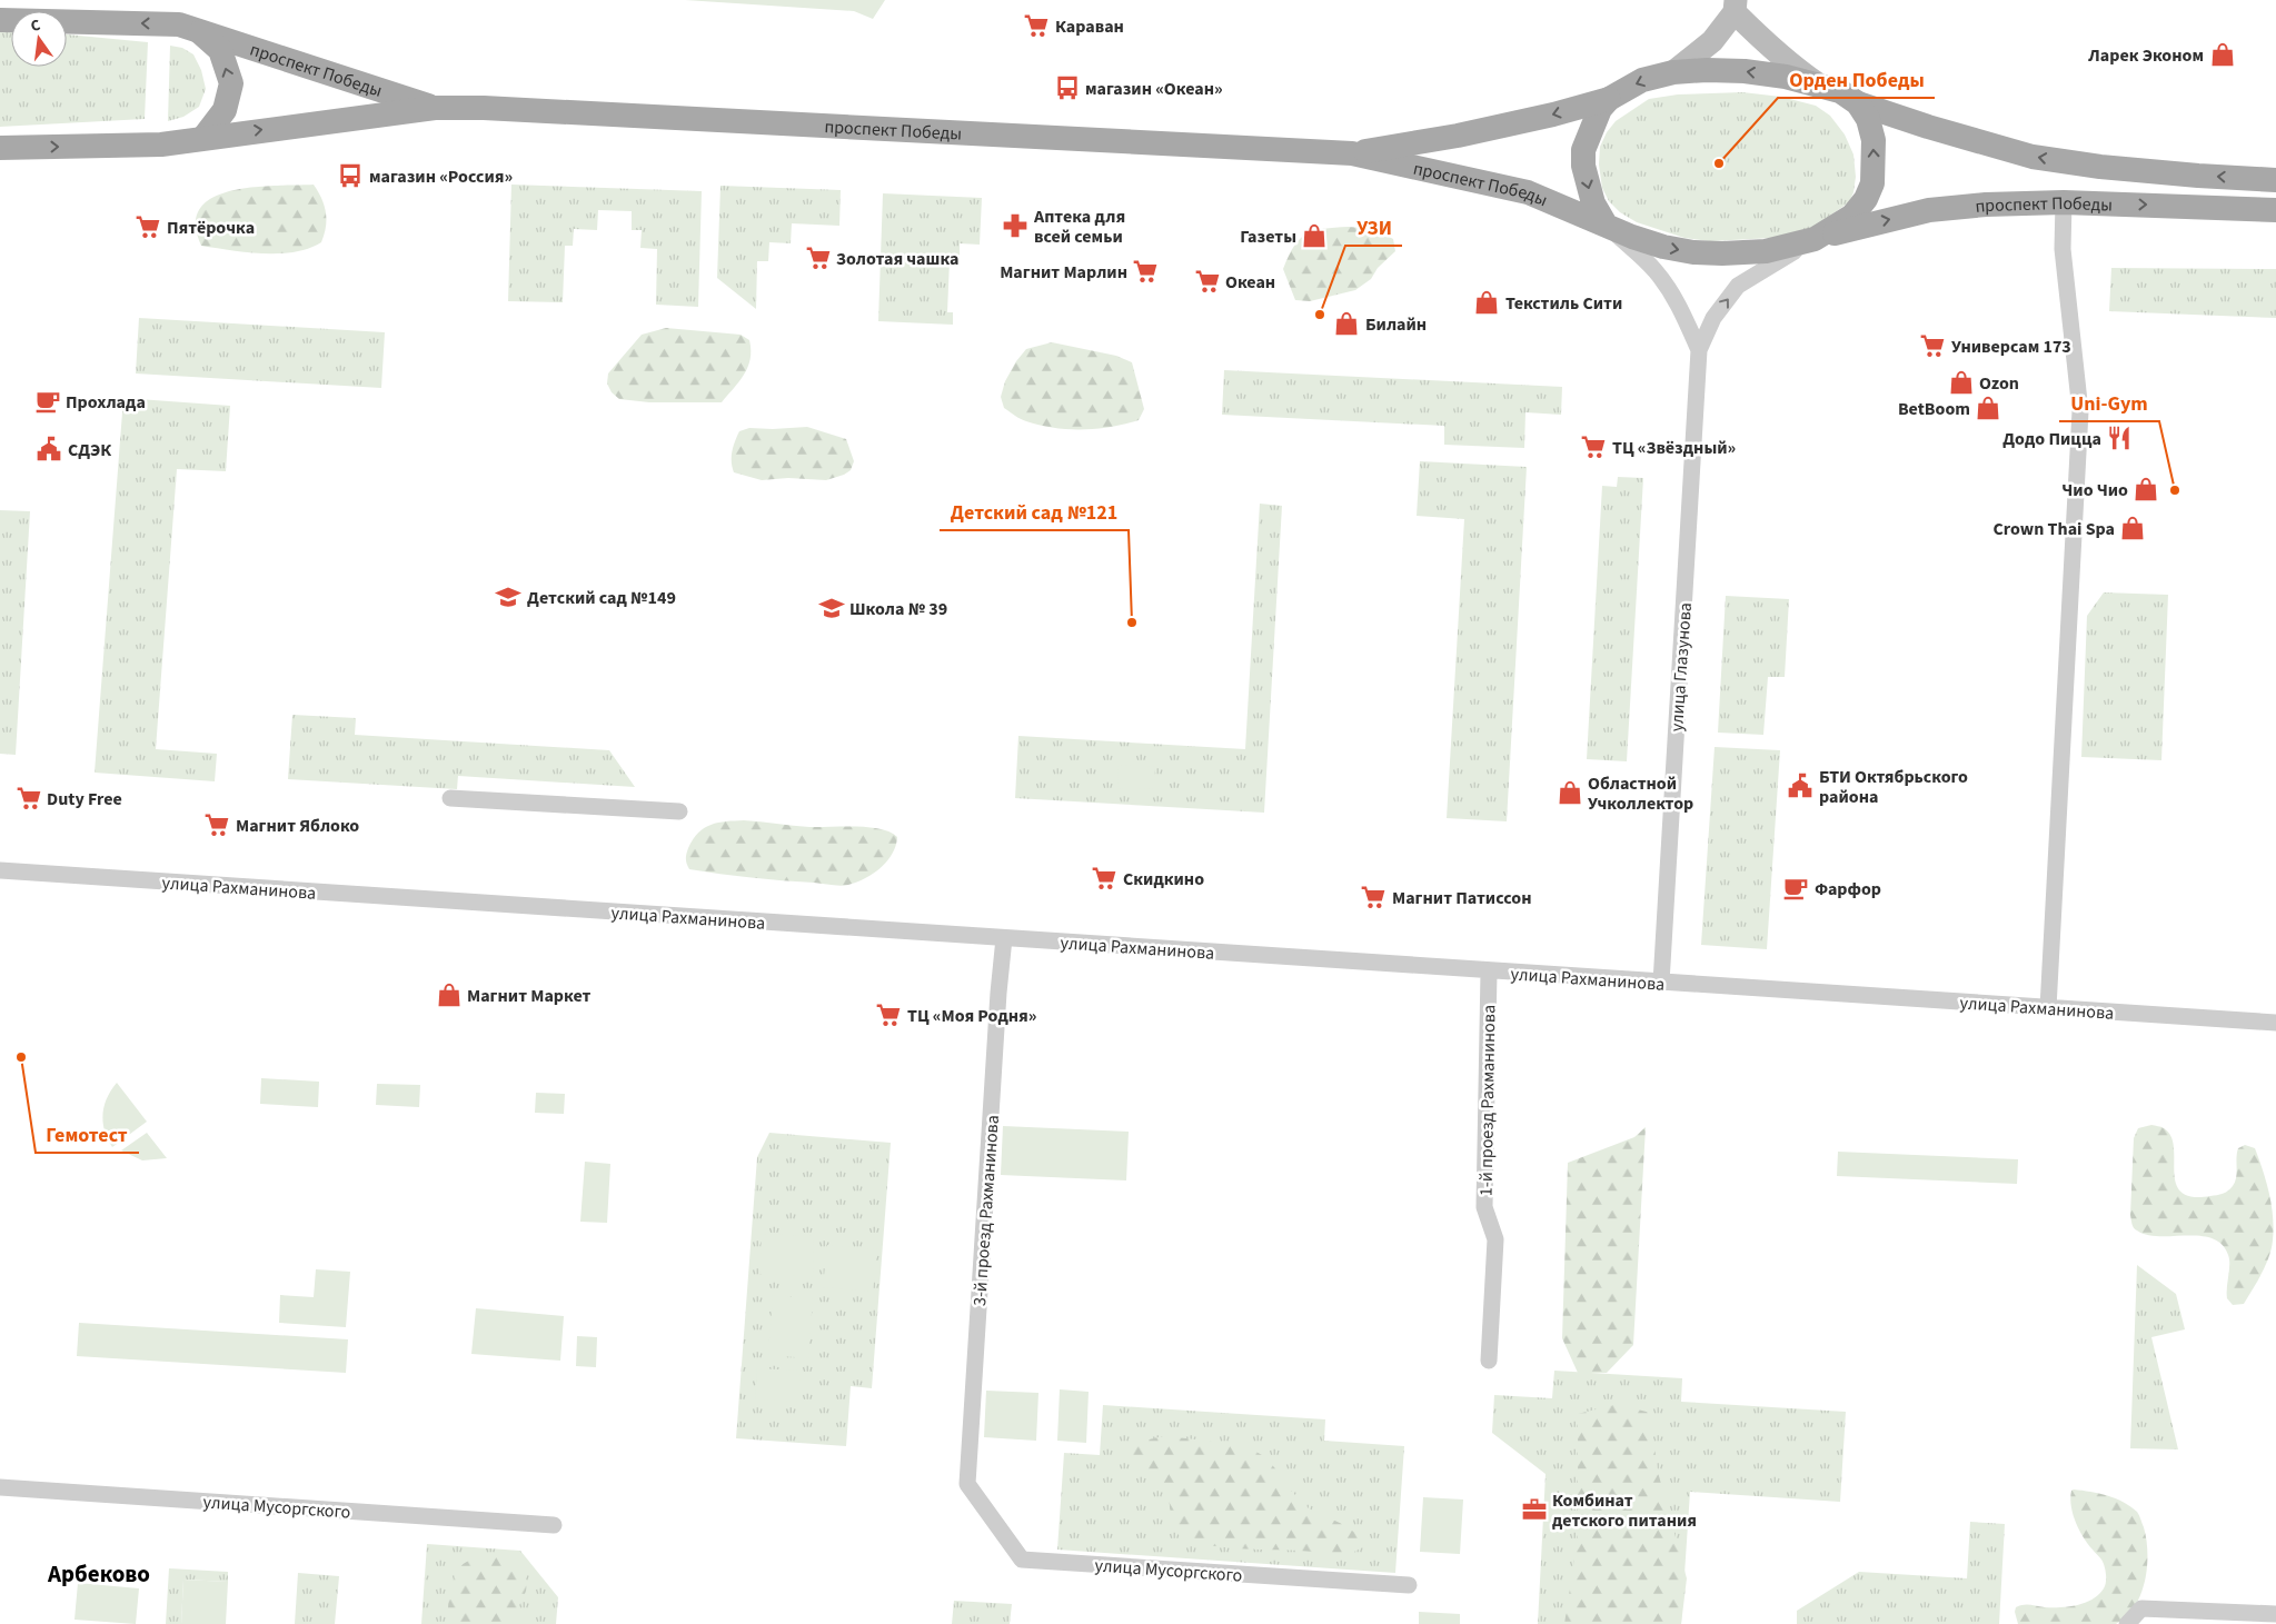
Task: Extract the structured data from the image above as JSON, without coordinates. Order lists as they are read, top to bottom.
{
  "streets": {
    "main road": ["проспект Победы"],
    "street": [
      "улица Глазунова",
      "улица Рахманинова",
      "1-й проезд Рахманинова",
      "3-й проезд Рахманинова",
      "улица Мусоргского"
    ]
  },
  "crossings": [
    ["проспект Победы", "улица Глазунова"],
    ["улица Глазунова", "улица Рахманинова"],
    ["улица Рахманинова", "1-й проезд Рахманинова"],
    ["улица Рахманинова", "3-й проезд Рахманинова"],
    ["3-й проезд Рахманинова", "улица Мусоргского"]
  ],
  "districts": ["Арбеково"],
  "places": {
    "supermarket": [
      "Караван",
      "Пятёрочка",
      "Золотая чашка",
      "Магнит Марлин",
      "Океан",
      "Универсам 173",
      "ТЦ «Звёздный»",
      "Duty Free",
      "Магнит Яблоко",
      "Скидкино",
      "Магнит Патиссон",
      "ТЦ «Моя Родня»"
    ],
    "shop": [
      "Ларек Эконом",
      "Газеты",
      "Текстиль Сити",
      "Билайн",
      "Ozon",
      "BetBoom",
      "Чио Чио",
      "Crown Thai Spa",
      "Областной Учколлектор",
      "Магнит Маркет"
    ],
    "bus stop": ["магазин «Океан»", "магазин «Россия»"],
    "other": [
      "Орден Победы",
      "УЗИ",
      "Uni-Gym",
      "Детский сад №121",
      "Гемотест"
    ],
    "pharmacy": ["Аптека для всей семьи"],
    "cafe": ["Прохлада", "Фарфор"],
    "restaurant": ["Додо Пицца"],
    "public building": ["СДЭК", "БТИ Октябрьского района"],
    "school or university": ["Детский сад №149", "Школа № 39"],
    "office": ["Комбинат детского питания"]
  },
  "north": "top"
}
